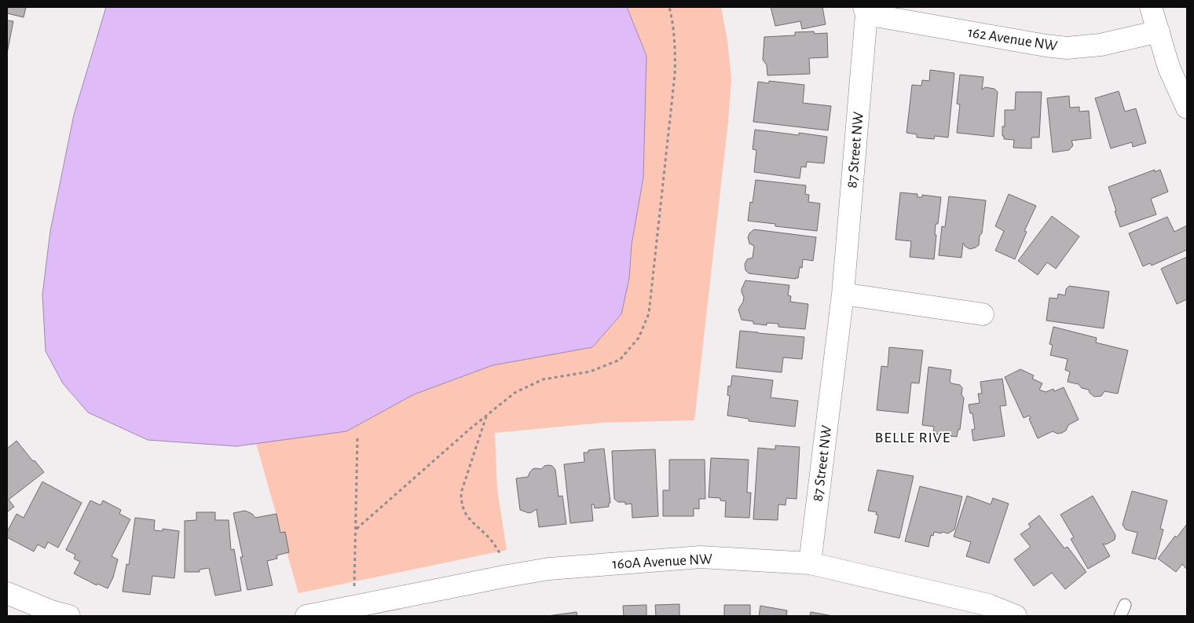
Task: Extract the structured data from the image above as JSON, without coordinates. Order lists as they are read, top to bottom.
{
  "streets": {
    "street": ["162 Avenue NW", "87 Street NW", "160A Avenue NW"]
  },
  "crossings": [
    ["162 Avenue NW", "87 Street NW"],
    ["87 Street NW", "160A Avenue NW"]
  ],
  "districts": ["BELLE RIVE"]
}
